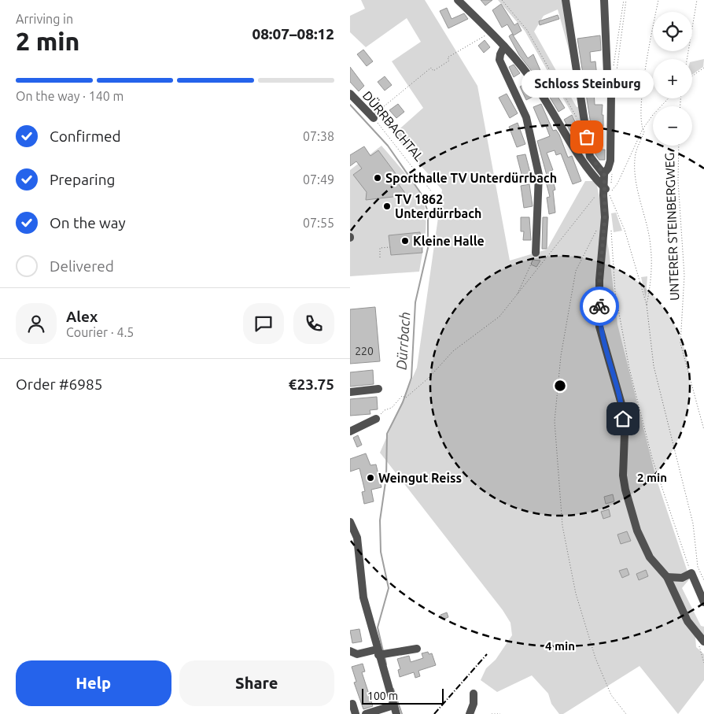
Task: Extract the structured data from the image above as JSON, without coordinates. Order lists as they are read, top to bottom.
{
  "streets": {
    "street": ["DÜRRBACHTAL"],
    "path": ["UNTERER STEINBERGWEG"]
  },
  "water": ["Dürrbach"],
  "places": [
    "Schloss Steinburg",
    "Sporthalle TV Unterdürrbach",
    "TV 1862 Unterdürrbach",
    "Kleine Halle",
    "Weingut Reiss"
  ],
  "house_numbers": ["220"],
  "scale_bar": "100 m",
  "page": {
    "heading": ["2 min", "Arriving in", "08:07–08:12"],
    "panel": [
      "Alex",
      "Courier · 4.5",
      "Order #6985",
      "€23.75"
    ],
    "map_buttons": ["+", "−"],
    "bar": "On the way · 140 m",
    "bubble": "Schloss Steinburg",
    "list": [
      ["Confirmed", "07:38"],
      ["Preparing", "07:49"],
      ["On the way", "07:55"],
      "Delivered"
    ],
    "buttons": ["Help", "Share"],
    "scale": "100 m"
  },
  "rings": ["2 min", "4 min"]
}
